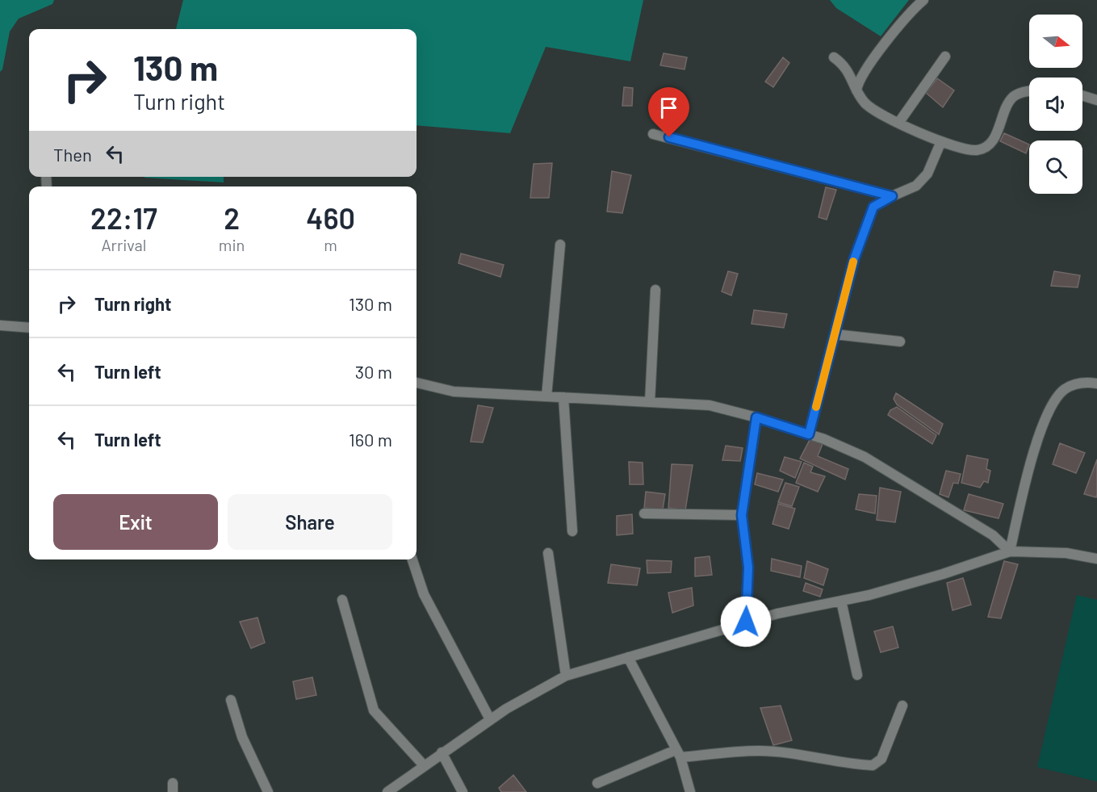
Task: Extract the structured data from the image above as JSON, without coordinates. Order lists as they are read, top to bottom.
{
  "north": "right",
  "page": {
    "turn": ["130 m", "Turn right"],
    "then": "Then",
    "eta": [
      "22:17",
      "Arrival",
      "2",
      "min",
      "460",
      "m"
    ],
    "list": [
      {
        "name": "Turn right",
        "value": "130 m"
      },
      {
        "name": "Turn left",
        "value": "30 m"
      },
      {
        "name": "Turn left",
        "value": "160 m"
      }
    ],
    "buttons": ["Exit", "Share"]
  }
}
